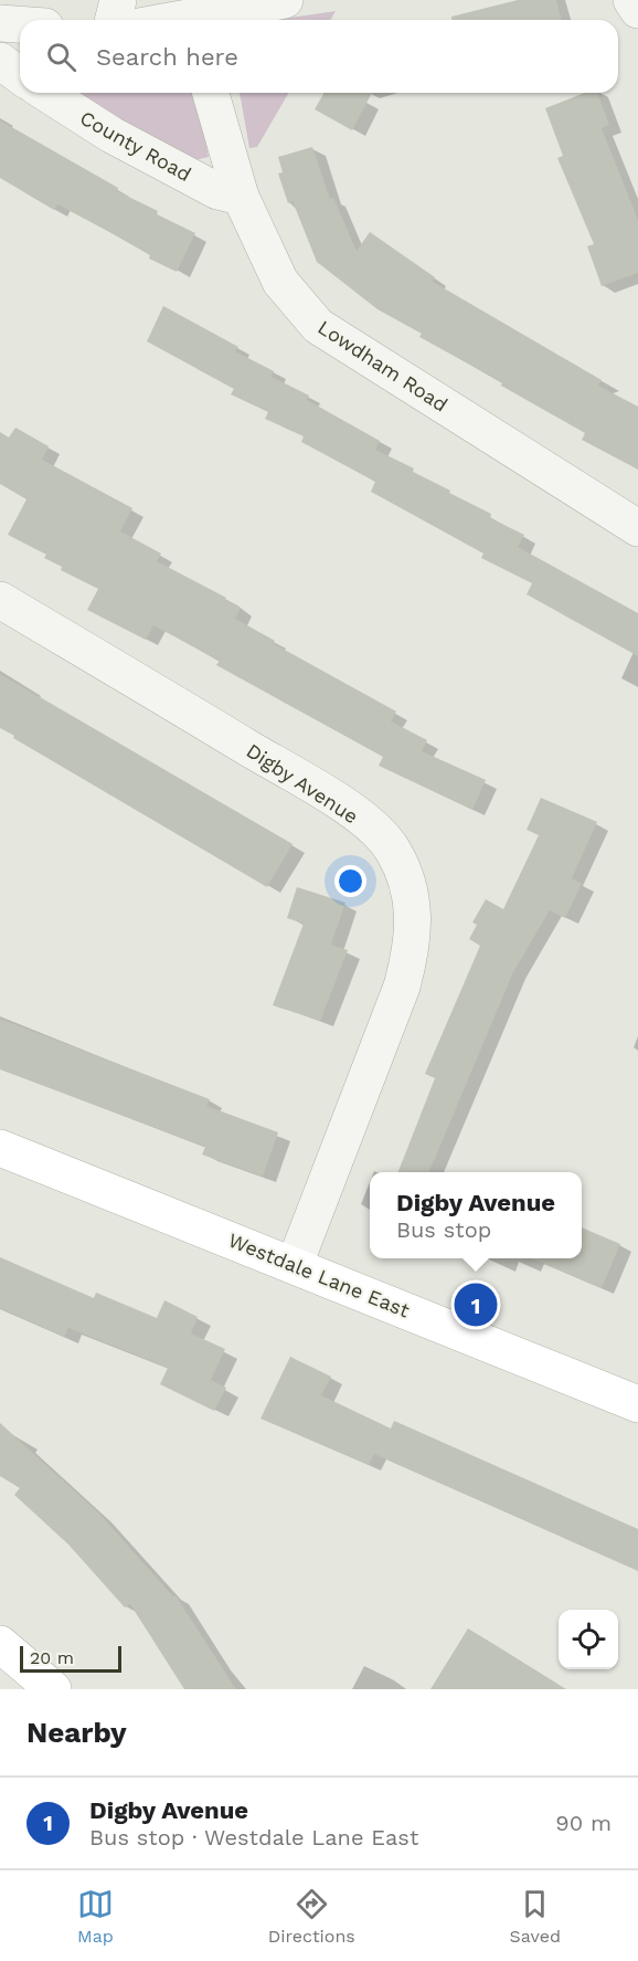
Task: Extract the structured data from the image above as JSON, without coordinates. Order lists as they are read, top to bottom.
{
  "streets": {
    "street": [
      "County Road",
      "Lowdham Road",
      "Digby Avenue",
      "Westdale Lane East"
    ]
  },
  "crossings": [
    ["County Road", "Lowdham Road"],
    ["Digby Avenue", "Westdale Lane East"]
  ],
  "scale_bar": "20 m",
  "page": {
    "search": "Search here",
    "popup": ["Digby Avenue", "Bus stop"],
    "pins": "1",
    "scale": "20 m",
    "heading": "Nearby",
    "list": [
      {
        "mark": "1",
        "name": "Digby Avenue",
        "note": "Bus stop · Westdale Lane East",
        "value": "90 m"
      }
    ],
    "nav": ["Map", "Directions", "Saved"]
  }
}
